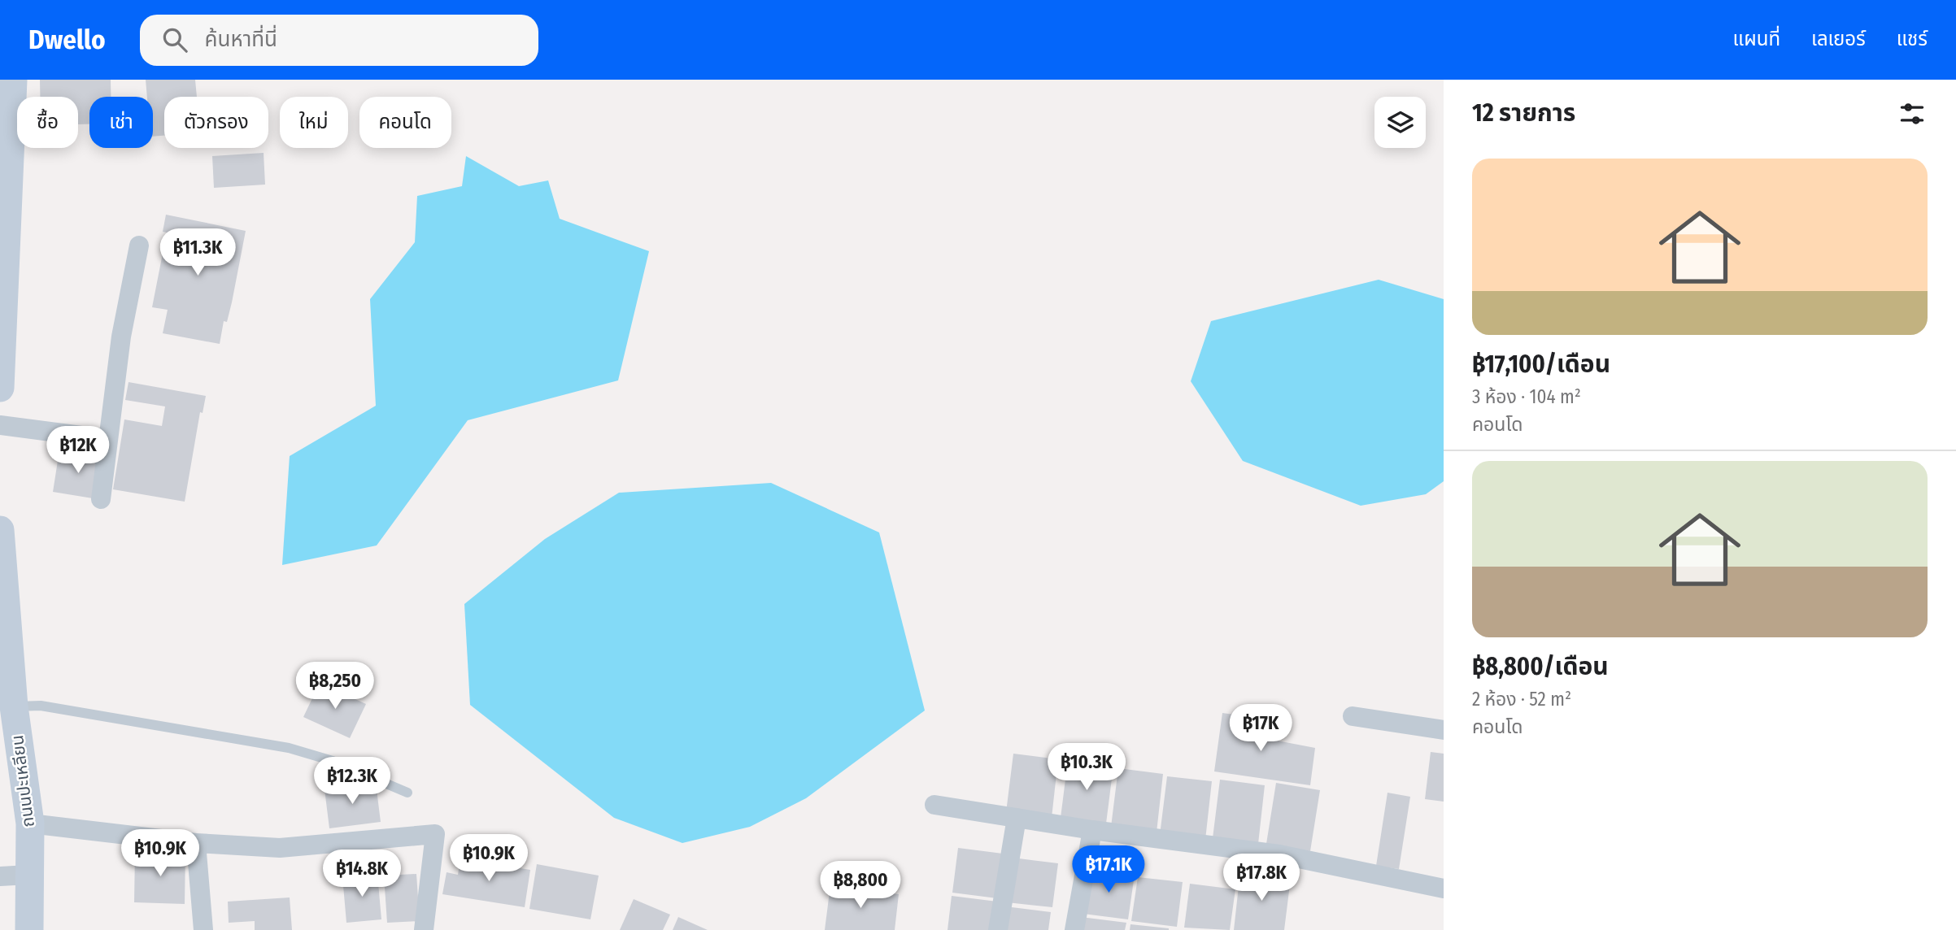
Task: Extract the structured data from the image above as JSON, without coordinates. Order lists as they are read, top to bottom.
{
  "streets": {
    "street": ["ถนนปะเหลียน"]
  },
  "page": {
    "header": "Dwello",
    "search": "ค้นหาที่นี่",
    "nav": ["แผนที่", "เลเยอร์", "แชร์"],
    "heading": "12 รายการ",
    "chip": [
      "ซื้อ",
      "เช่า",
      "ตัวกรอง",
      "ใหม่",
      "คอนโด"
    ],
    "list": [
      {
        "name": "฿17,100/เดือน",
        "note": "3 ห้อง · 104 m² · คอนโด"
      },
      {
        "name": "฿8,800/เดือน",
        "note": "2 ห้อง · 52 m² · คอนโด"
      }
    ],
    "price": [
      "฿11.3K",
      "฿12K",
      "฿8,250",
      "฿17K",
      "฿10.3K",
      "฿12.3K",
      "฿10.9K",
      "฿10.9K",
      "฿17.1K",
      "฿14.8K",
      "฿17.8K",
      "฿8,800"
    ]
  }
}
